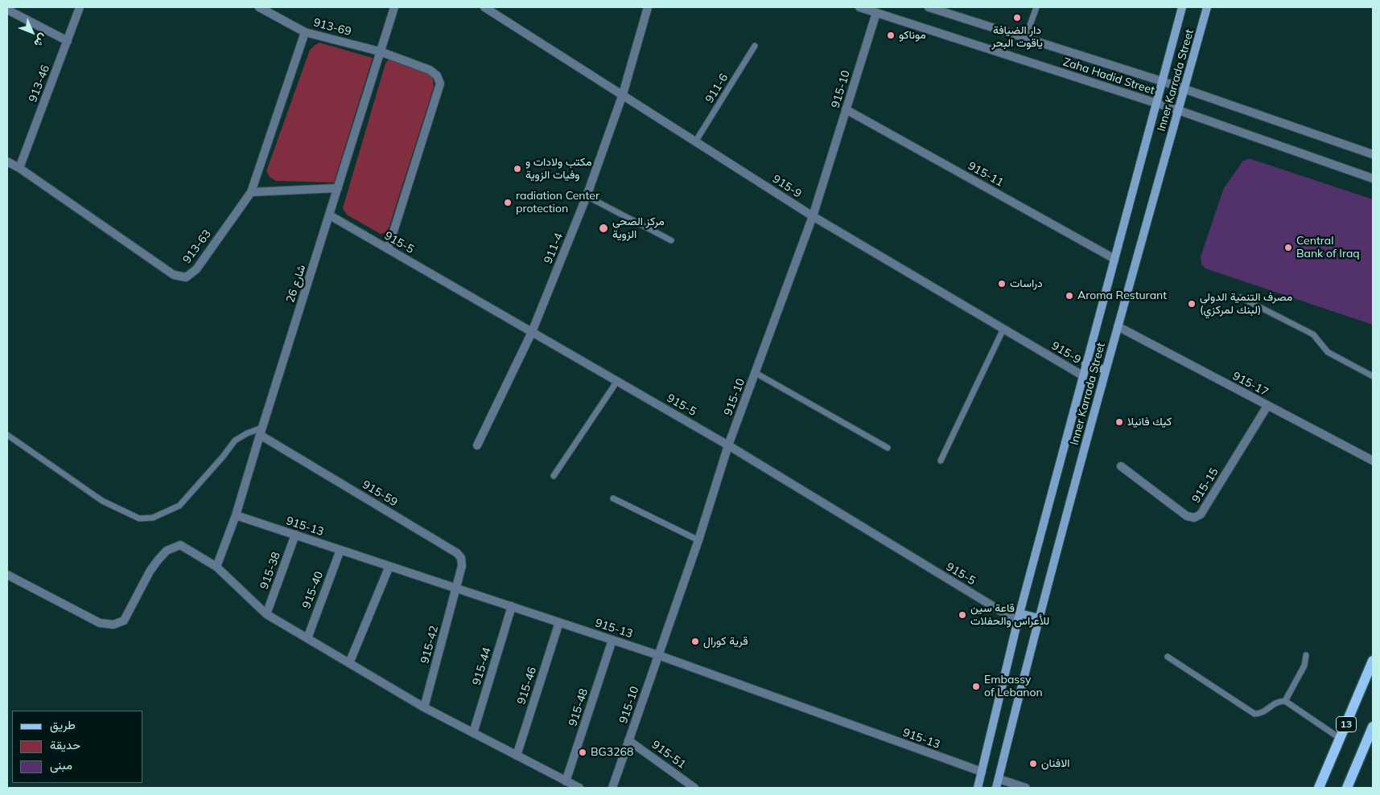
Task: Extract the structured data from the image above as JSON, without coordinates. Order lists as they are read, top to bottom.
{
  "streets": {
    "main road": ["Inner Karrada Street", "13"],
    "street": [
      "913-69",
      "Zaha Hadid Street",
      "913-46",
      "915-10",
      "915-11",
      "915-9",
      "915-5",
      "913-63",
      "911-4",
      "شارع 26",
      "915-17",
      "915-15",
      "915-59",
      "915-13",
      "915-38",
      "915-40",
      "915-42",
      "915-44",
      "915-46",
      "915-48",
      "915-51"
    ],
    "lane": ["911-6"]
  },
  "crossings": [
    ["913-69", "915-5"],
    ["913-69", "913-63"],
    ["913-69", "شارع 26"],
    ["Zaha Hadid Street", "Inner Karrada Street"],
    ["Zaha Hadid Street", "915-10"],
    ["Inner Karrada Street", "915-11"],
    ["Inner Karrada Street", "915-9"],
    ["Inner Karrada Street", "915-5"],
    ["Inner Karrada Street", "915-17"],
    ["Inner Karrada Street", "915-13"],
    ["913-46", "913-63"],
    ["911-6", "915-9"],
    ["915-10", "915-11"],
    ["915-10", "915-9"],
    ["915-10", "915-5"],
    ["915-10", "915-13"],
    ["915-10", "915-51"],
    ["915-9", "911-4"],
    ["915-5", "911-4"],
    ["915-5", "شارع 26"],
    ["شارع 26", "915-59"],
    ["شارع 26", "915-13"],
    ["915-17", "915-15"],
    ["915-59", "915-13"],
    ["915-59", "915-42"],
    ["915-13", "915-38"],
    ["915-13", "915-40"],
    ["915-13", "915-42"],
    ["915-13", "915-44"],
    ["915-13", "915-46"],
    ["915-13", "915-48"]
  ],
  "places": [
    "دار الضيافة ياقوت البحر",
    "موناكو",
    "مكتب ولادات و وفيات الزوية",
    "radiation Center protection",
    "مركز الصحي الزوية",
    "Central Bank of Iraq",
    "دراسات",
    "Aroma Resturant",
    "مصرف التنمية الدولي (لبنك لمركزي)",
    "كيك فانيلا",
    "قاعة سين للأعراس والحفلات",
    "قرية كورال",
    "Embassy of Lebanon",
    "BG3268",
    "الافنان"
  ],
  "legend": ["طريق", "حديقة", "مبنى"],
  "north": "bottom right"
}
